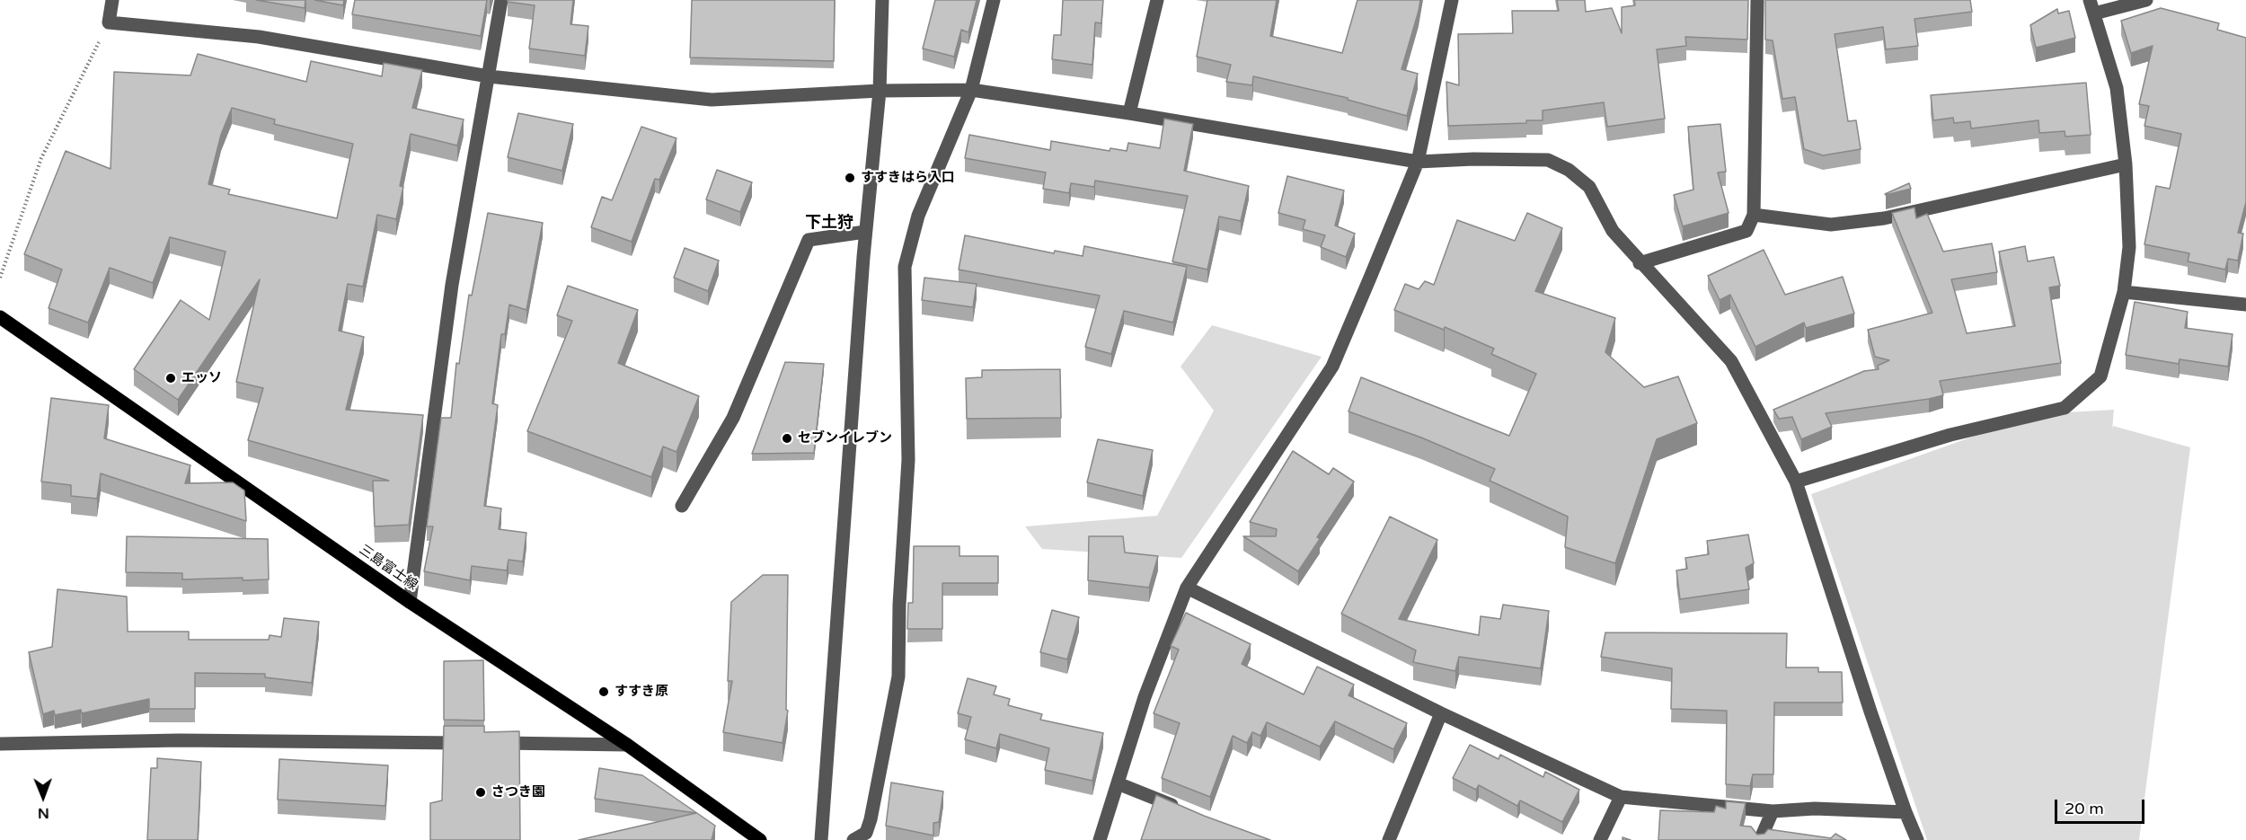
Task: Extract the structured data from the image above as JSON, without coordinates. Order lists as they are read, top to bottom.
{
  "streets": {
    "main road": ["三島富士線"]
  },
  "districts": ["下土狩"],
  "places": [
    "すすきはら入口",
    "エッソ",
    "セブンイレブン",
    "すすき原",
    "さつき園"
  ],
  "scale_bar": "20 m",
  "north": "bottom"
}
